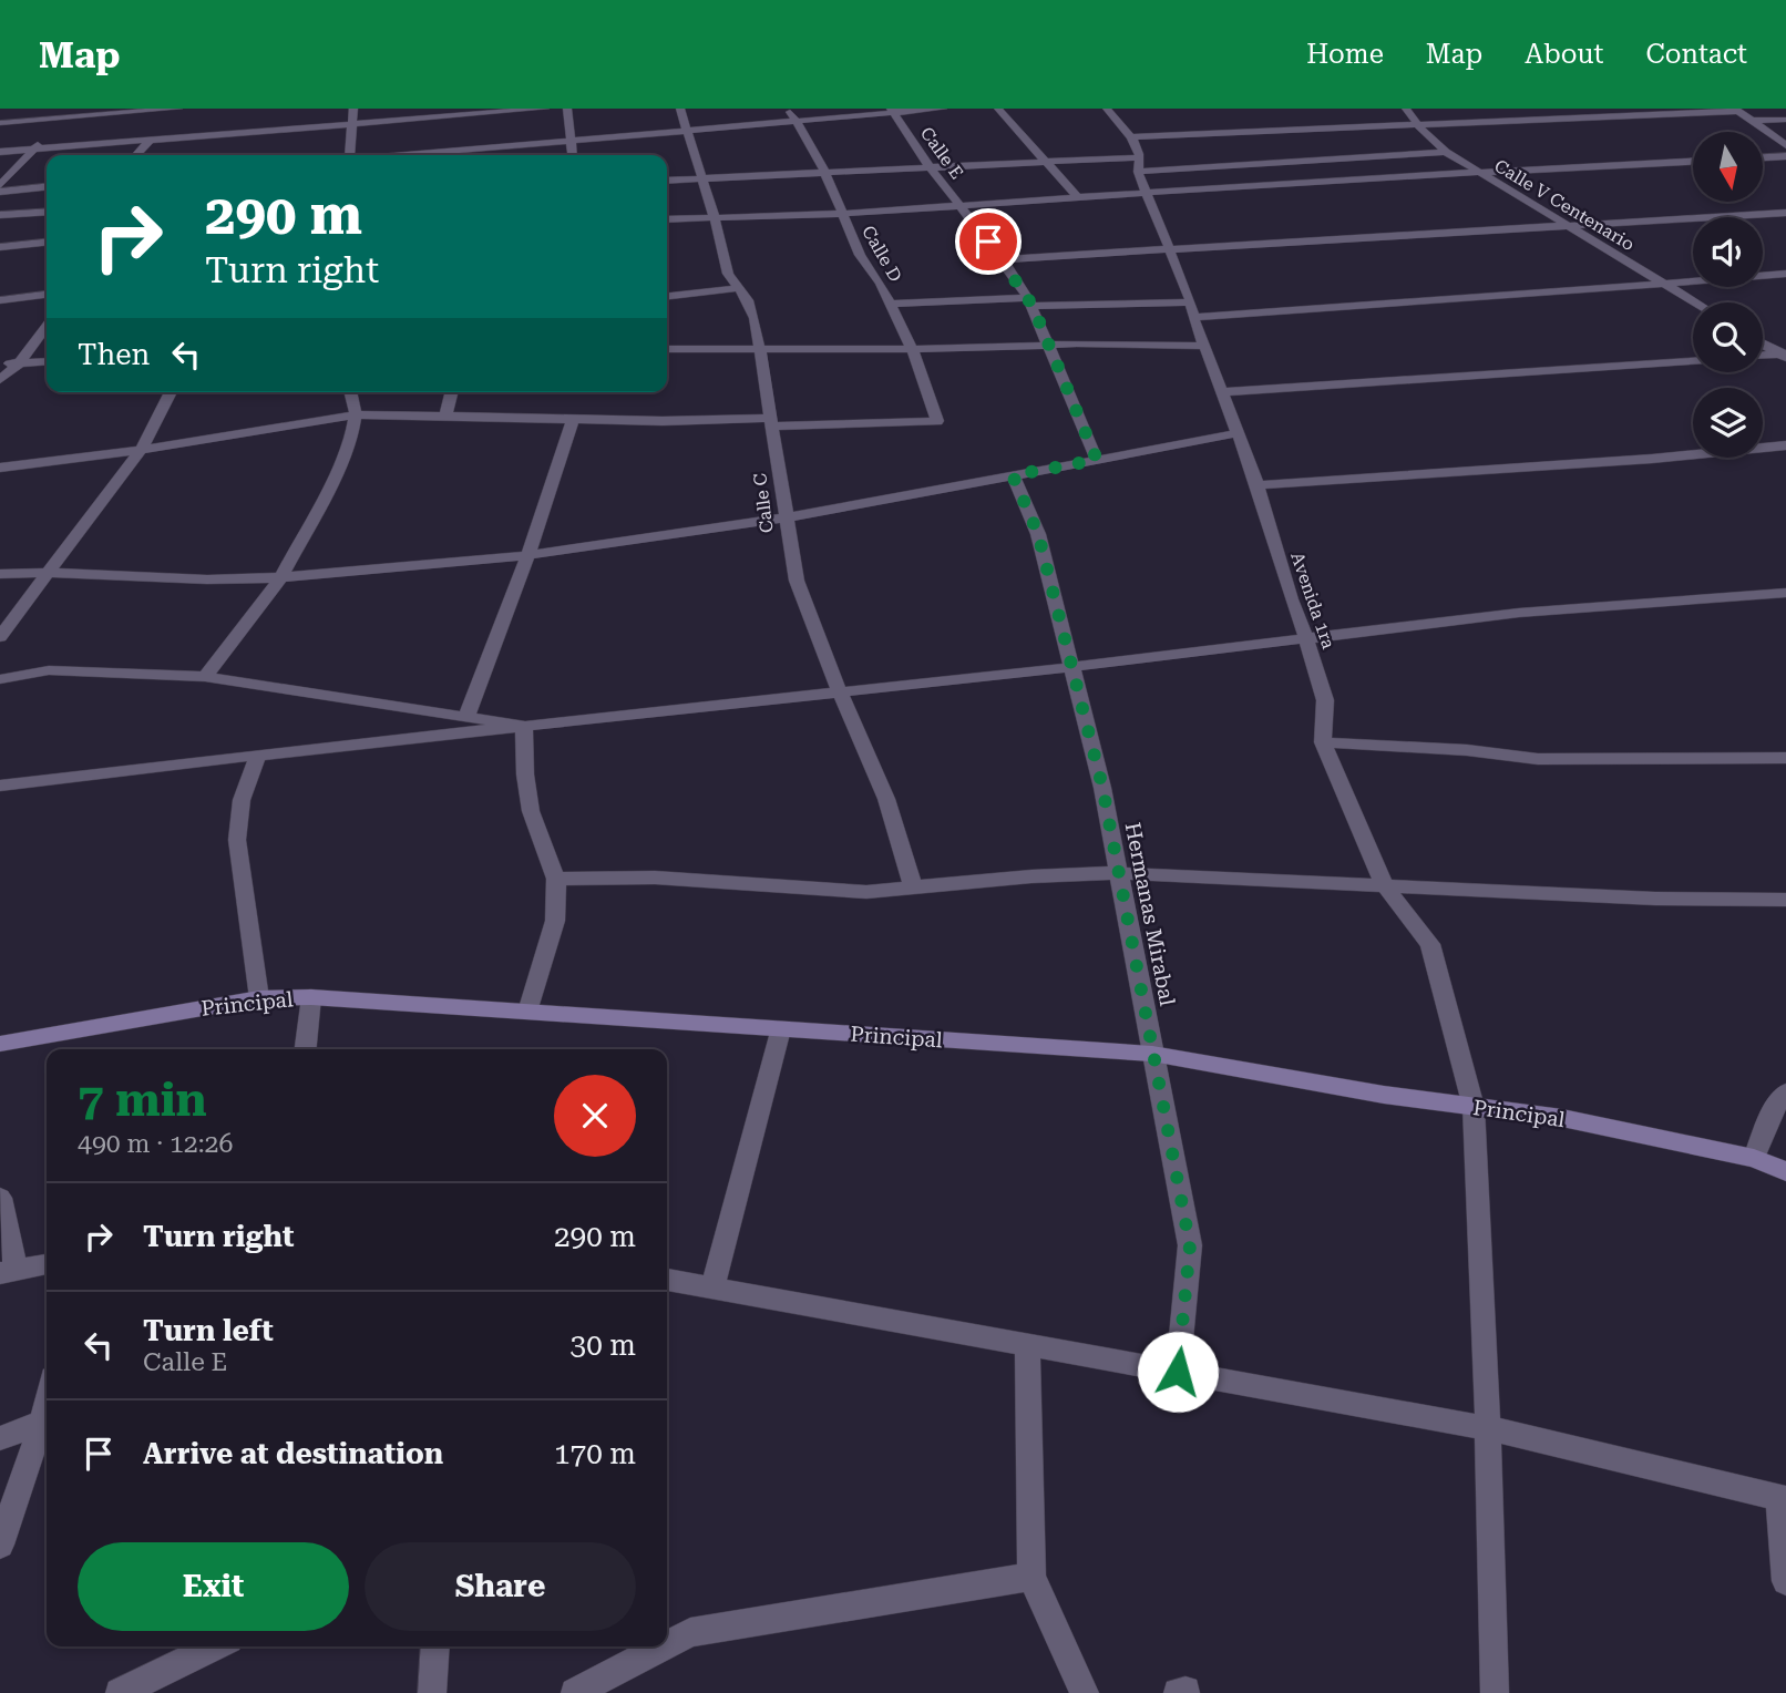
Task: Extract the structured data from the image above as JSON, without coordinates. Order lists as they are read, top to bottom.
{
  "streets": {
    "street": [
      "Calle E",
      "Calle V Centenario",
      "Calle D",
      "Calle C",
      "Avenida 1ra",
      "Hermanas Mirabal",
      "Principal"
    ]
  },
  "crossings": [
    ["Calle D", "Calle C"],
    ["Avenida 1ra", "Principal"],
    ["Hermanas Mirabal", "Principal"]
  ],
  "north": "bottom",
  "page": {
    "header": "Map",
    "nav": [
      "Home",
      "Map",
      "About",
      "Contact"
    ],
    "turn": ["290 m", "Turn right"],
    "then": "Then",
    "heading": ["7 min", "490 m · 12:26"],
    "list": [
      {
        "name": "Turn right",
        "value": "290 m"
      },
      {
        "name": "Turn left",
        "note": "Calle E",
        "value": "30 m"
      },
      {
        "name": "Arrive at destination",
        "value": "170 m"
      }
    ],
    "buttons": ["Exit", "Share"]
  }
}
